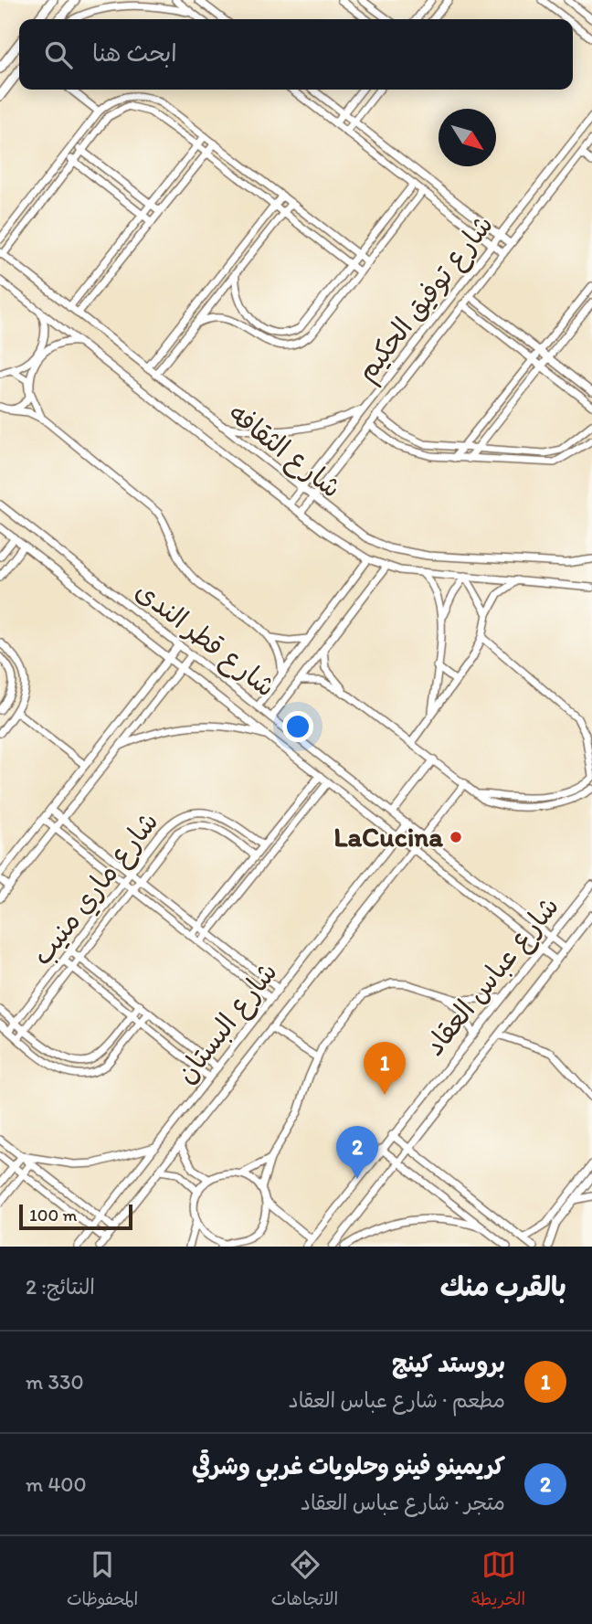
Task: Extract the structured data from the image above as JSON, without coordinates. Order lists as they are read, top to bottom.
{
  "streets": {
    "street": [
      "شارع توفيق الحكيم",
      "شارع الثقافه",
      "شارع قطر الندى",
      "شارع ماري منيب",
      "شارع عباس العقاد",
      "شارع البستان"
    ]
  },
  "crossings": [
    ["شارع توفيق الحكيم", "شارع الثقافه"],
    ["شارع قطر الندى", "شارع عباس العقاد"],
    ["شارع قطر الندى", "شارع البستان"]
  ],
  "places": ["LaCucina"],
  "scale_bar": "100 m",
  "north": "bottom right",
  "page": {
    "search": "ابحث هنا",
    "pins": ["1", "2"],
    "scale": "100 m",
    "heading": ["بالقرب منك", "النتائج: 2"],
    "list": [
      {
        "mark": "1",
        "name": "بروستد كينج",
        "note": "مطعم · شارع عباس العقاد",
        "value": "330 m"
      },
      {
        "mark": "2",
        "name": "كريمينو فينو وحلويات غربي وشرقي",
        "note": "متجر · شارع عباس العقاد",
        "value": "400 m"
      }
    ],
    "nav": ["الخريطة", "الاتجاهات", "المحفوظات"]
  }
}
